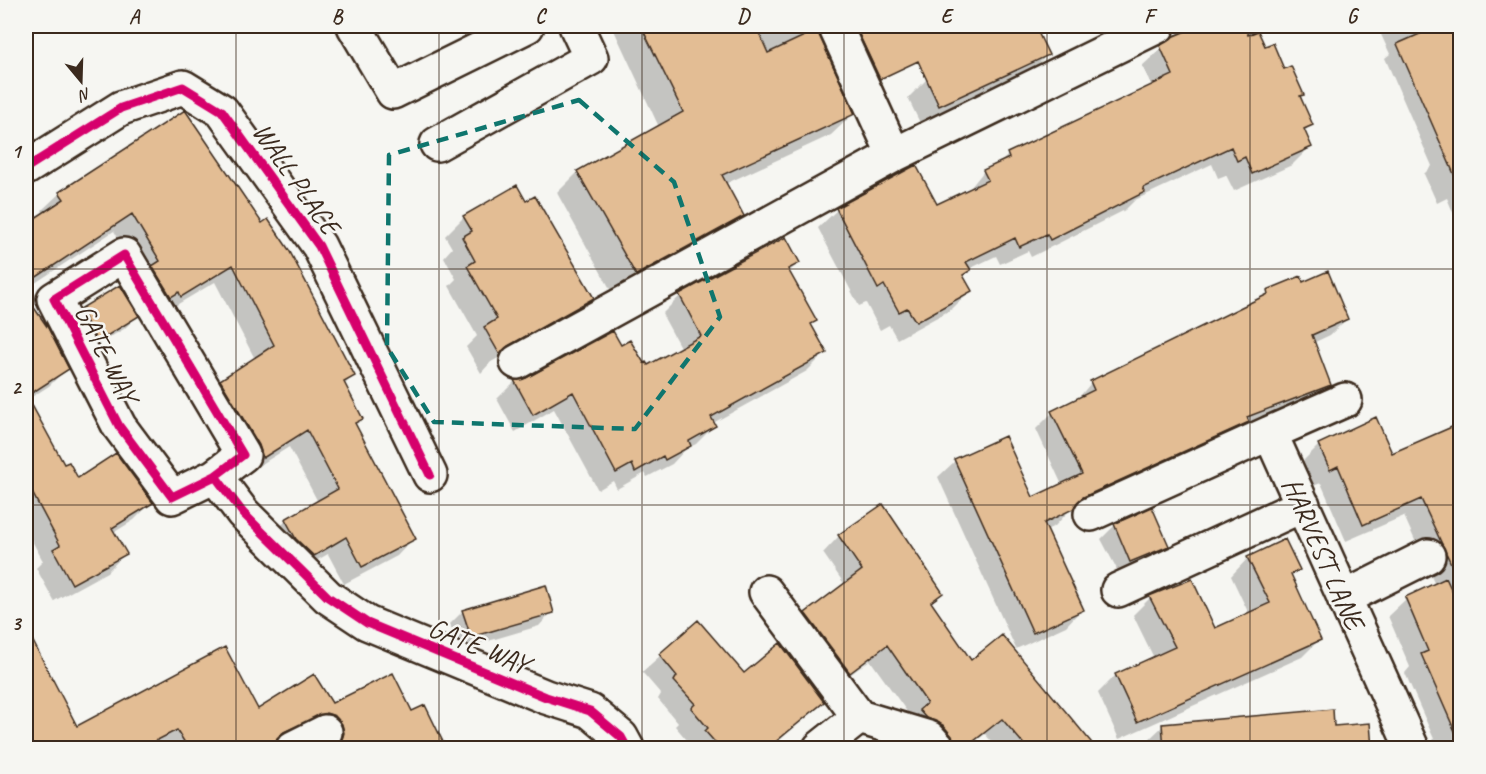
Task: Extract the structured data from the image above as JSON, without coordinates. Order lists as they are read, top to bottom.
{
  "streets": {
    "street": ["WALL PLACE", "GATE WAY", "HARVEST LANE"]
  },
  "north": "bottom",
  "grid": {
    "columns": [
      "A",
      "B",
      "C",
      "D",
      "E",
      "F",
      "G"
    ],
    "rows": ["1", "2", "3"]
  }
}
